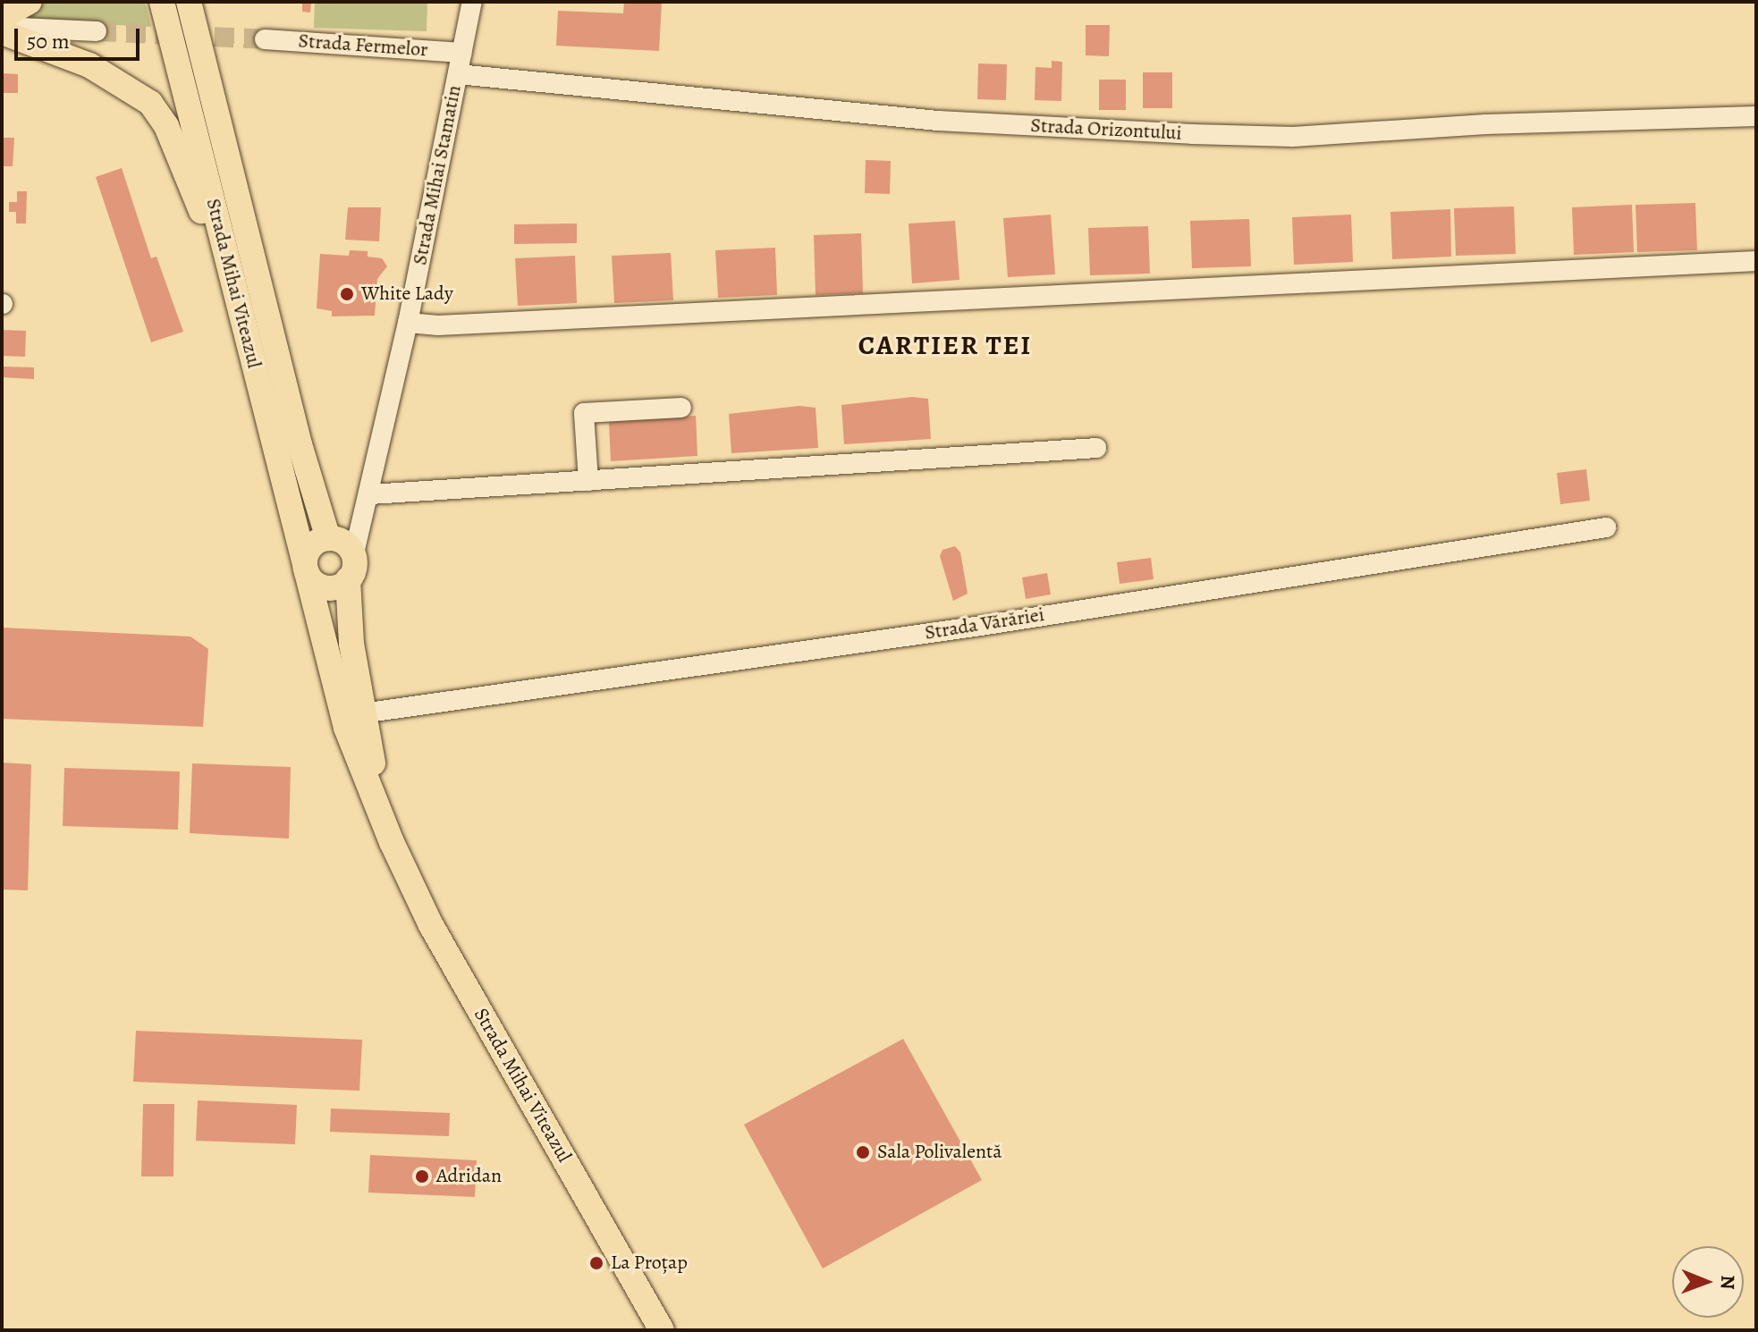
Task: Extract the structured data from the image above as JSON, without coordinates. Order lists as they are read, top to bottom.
{
  "streets": {
    "main road": ["Strada Mihai Viteazul"],
    "street": [
      "Strada Fermelor",
      "Strada Orizontului",
      "Strada Mihai Stamatin",
      "Strada Vărăriei"
    ]
  },
  "crossings": [
    ["Strada Fermelor", "Strada Mihai Stamatin"],
    ["Strada Orizontului", "Strada Mihai Stamatin"],
    ["Strada Mihai Stamatin", "Strada Mihai Viteazul"],
    ["Strada Mihai Viteazul", "Strada Vărăriei"]
  ],
  "districts": ["CARTIER TEI"],
  "places": [
    "White Lady",
    "Sala Polivalentă",
    "Adridan",
    "La Proțap"
  ],
  "scale_bar": "50 m",
  "north": "right"
}
